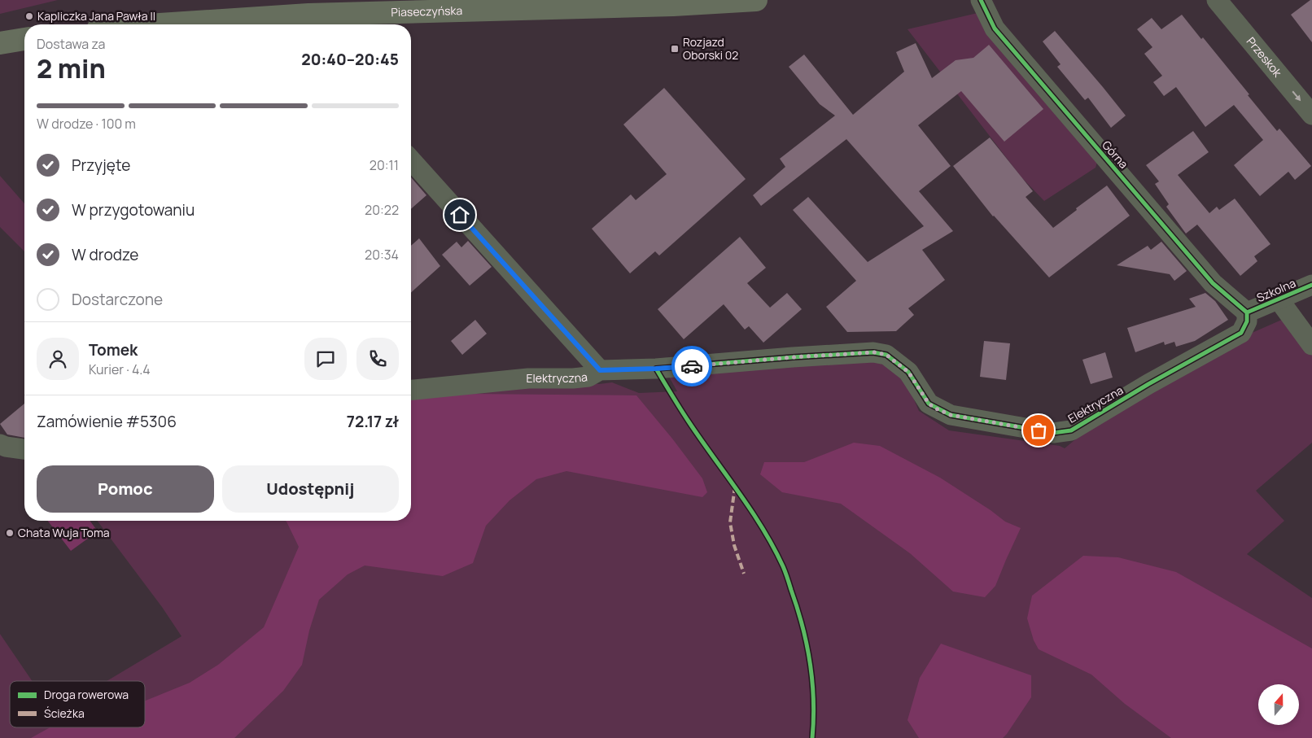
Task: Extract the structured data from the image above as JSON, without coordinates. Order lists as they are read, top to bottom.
{
  "streets": {
    "main road": ["Piaseczyńska"],
    "street": [
      "Przeskok",
      "Górna",
      "Szkolna",
      "Elektryczna"
    ]
  },
  "crossings": [
    ["Górna", "Szkolna"],
    ["Górna", "Elektryczna"],
    ["Szkolna", "Elektryczna"]
  ],
  "one_way": ["Przeskok"],
  "places": {
    "other": ["Kapliczka Jana Pawła II", "Chata Wuja Toma"],
    "transit": ["Rozjazd Oborski 02"]
  },
  "legend": ["Droga rowerowa", "Ścieżka"],
  "north": "top",
  "page": {
    "heading": ["2 min", "Dostawa za", "20:40–20:45"],
    "panel": [
      "Tomek",
      "Kurier · 4.4",
      "Zamówienie #5306",
      "72.17 zł"
    ],
    "bar": "W drodze · 100 m",
    "list": [
      ["Przyjęte", "20:11"],
      ["W przygotowaniu", "20:22"],
      ["W drodze", "20:34"],
      "Dostarczone"
    ],
    "buttons": ["Pomoc", "Udostępnij"]
  }
}
